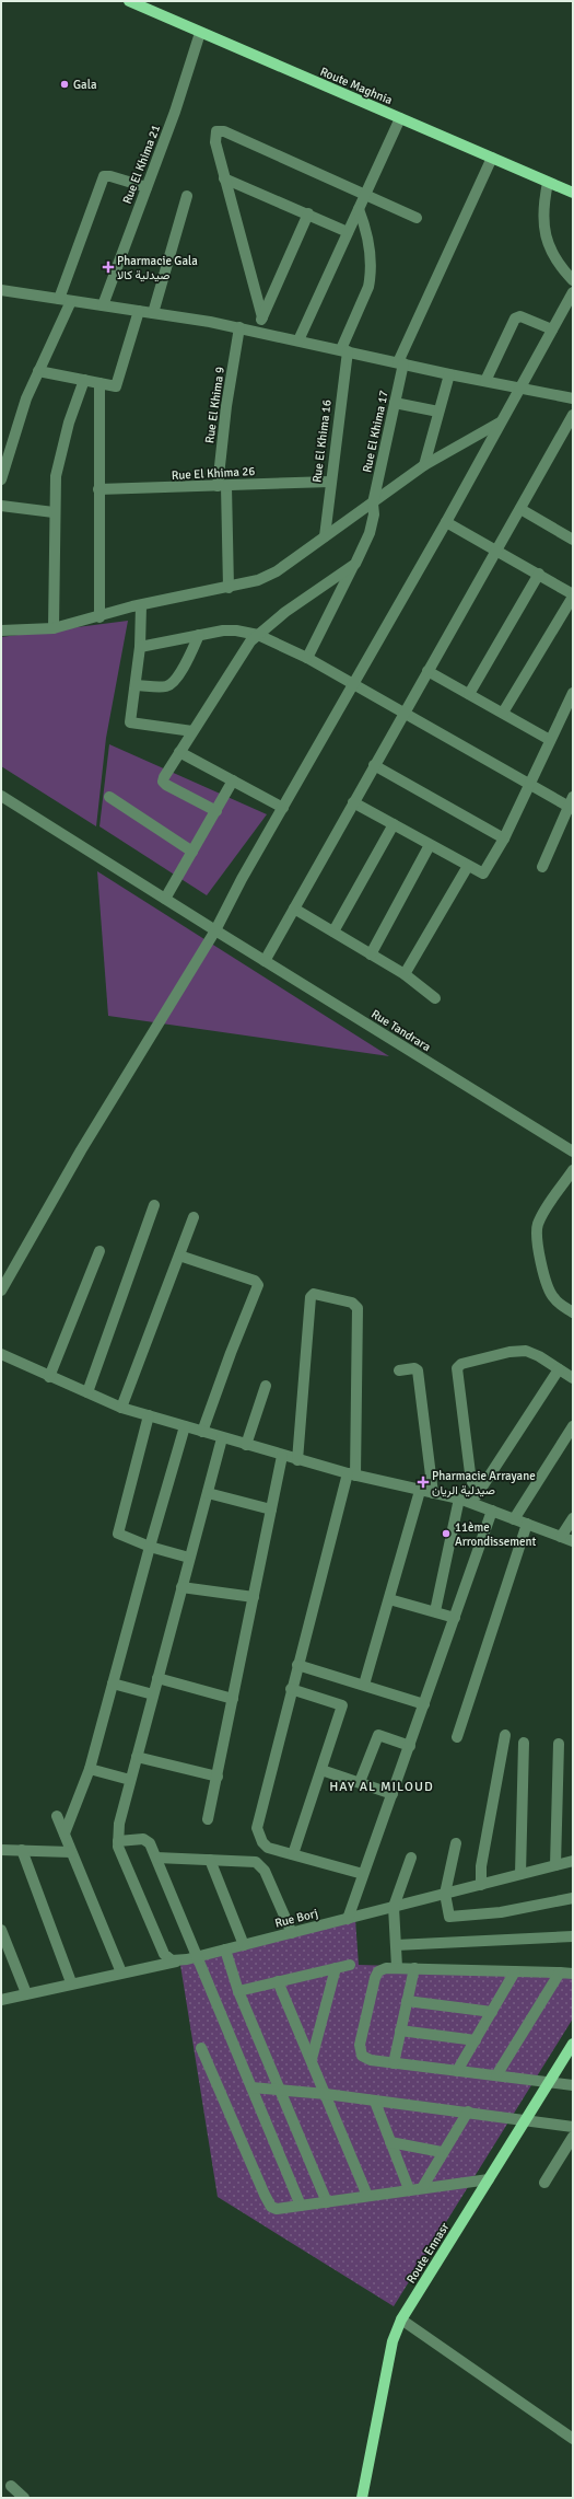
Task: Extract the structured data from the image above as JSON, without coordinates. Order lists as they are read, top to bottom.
{
  "streets": {
    "main road": ["Route Maghnia", "Route Ennasr"],
    "street": [
      "Rue El Khima 21",
      "Rue El Khima 9",
      "Rue El Khima 17",
      "Rue El Khima 16",
      "Rue El Khima 26",
      "Rue Tandrara",
      "Rue Borj"
    ]
  },
  "crossings": [
    ["Route Maghnia", "Rue El Khima 21"],
    ["Route Maghnia", "Rue El Khima 17"],
    ["Rue El Khima 9", "Rue El Khima 26"],
    ["Rue El Khima 16", "Rue El Khima 26"]
  ],
  "districts": ["HAY AL MILOUD"],
  "places": {
    "other": ["Gala", "11ème Arrondissement"],
    "health": ["Pharmacie Gala صيدلية كالا", "Pharmacie Arrayane صيدلية الريان"]
  }
}
